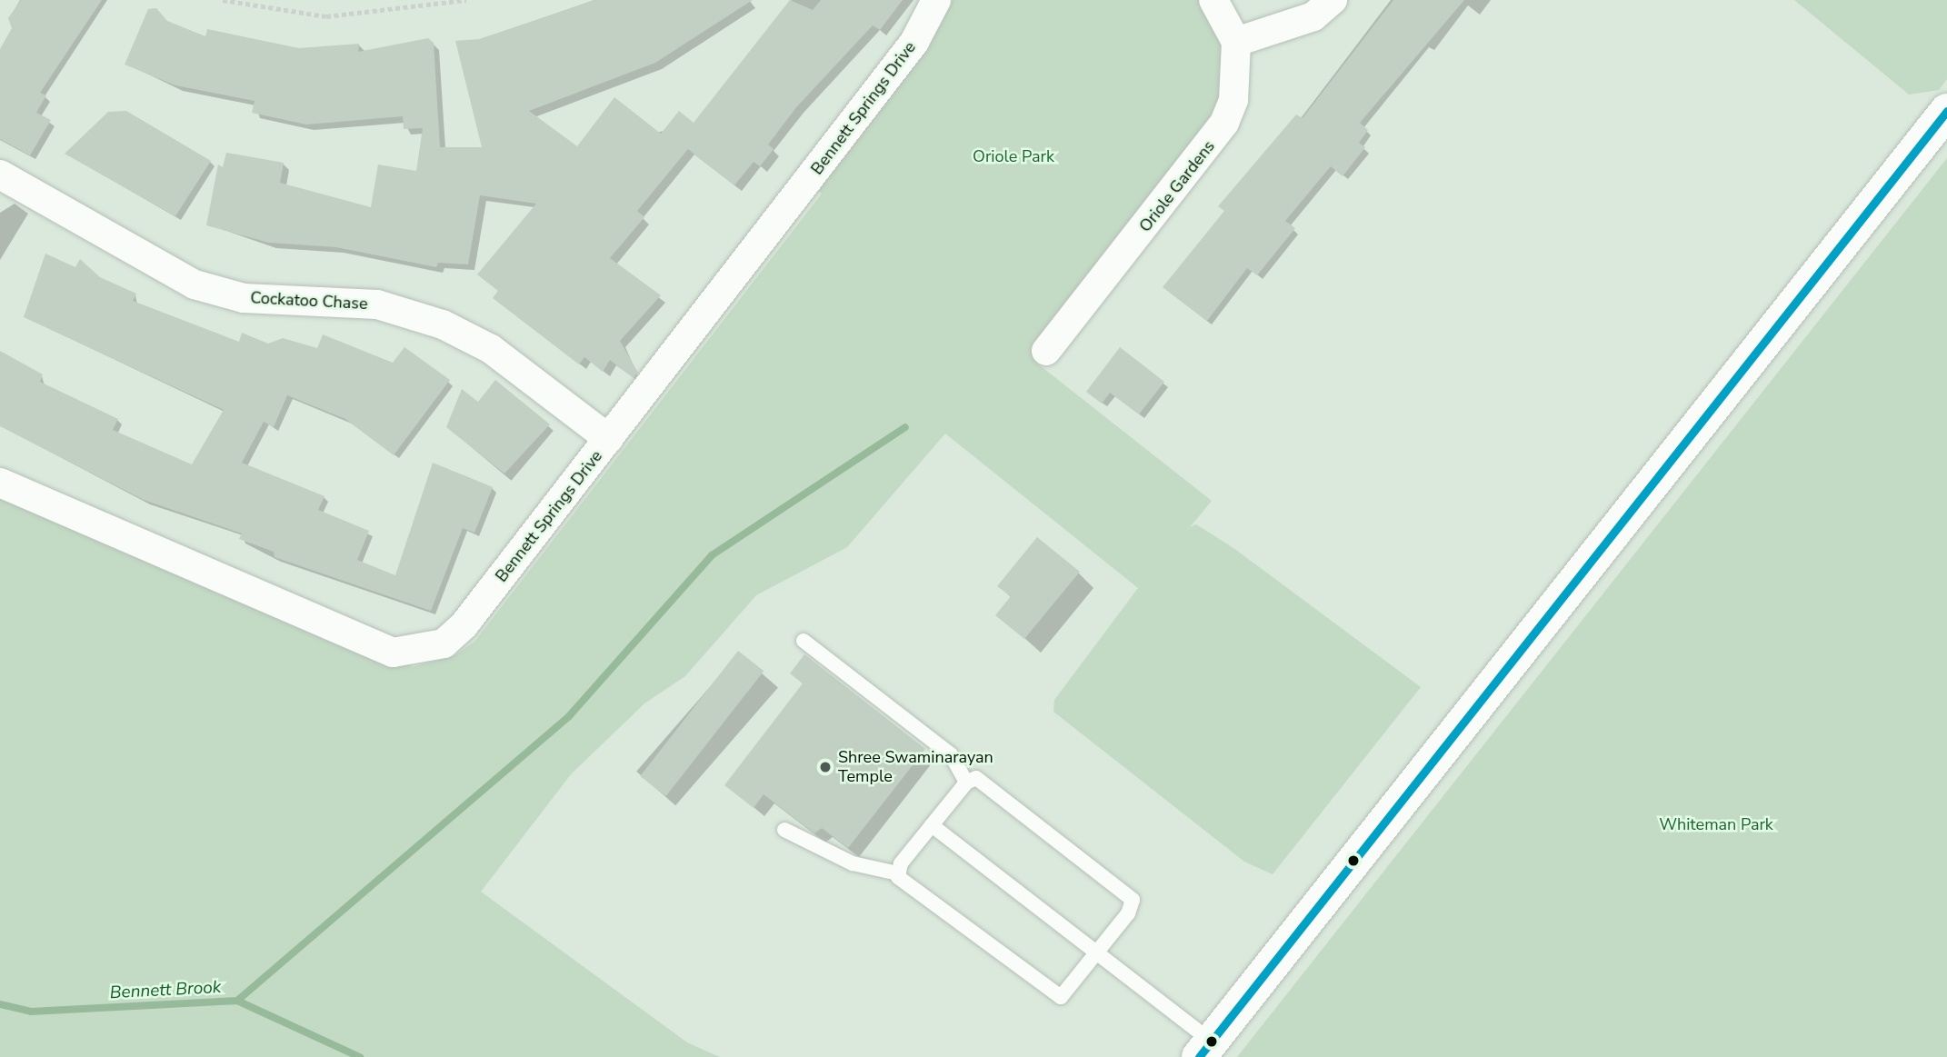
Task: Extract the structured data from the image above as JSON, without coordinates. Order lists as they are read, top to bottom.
{
  "streets": {
    "street": ["Bennett Springs Drive", "Oriole Gardens", "Cockatoo Chase"]
  },
  "crossings": [
    ["Bennett Springs Drive", "Cockatoo Chase"]
  ],
  "water": ["Bennett Brook"],
  "parks": ["Oriole Park", "Whiteman Park"],
  "places": ["Shree Swaminarayan Temple"]
}
